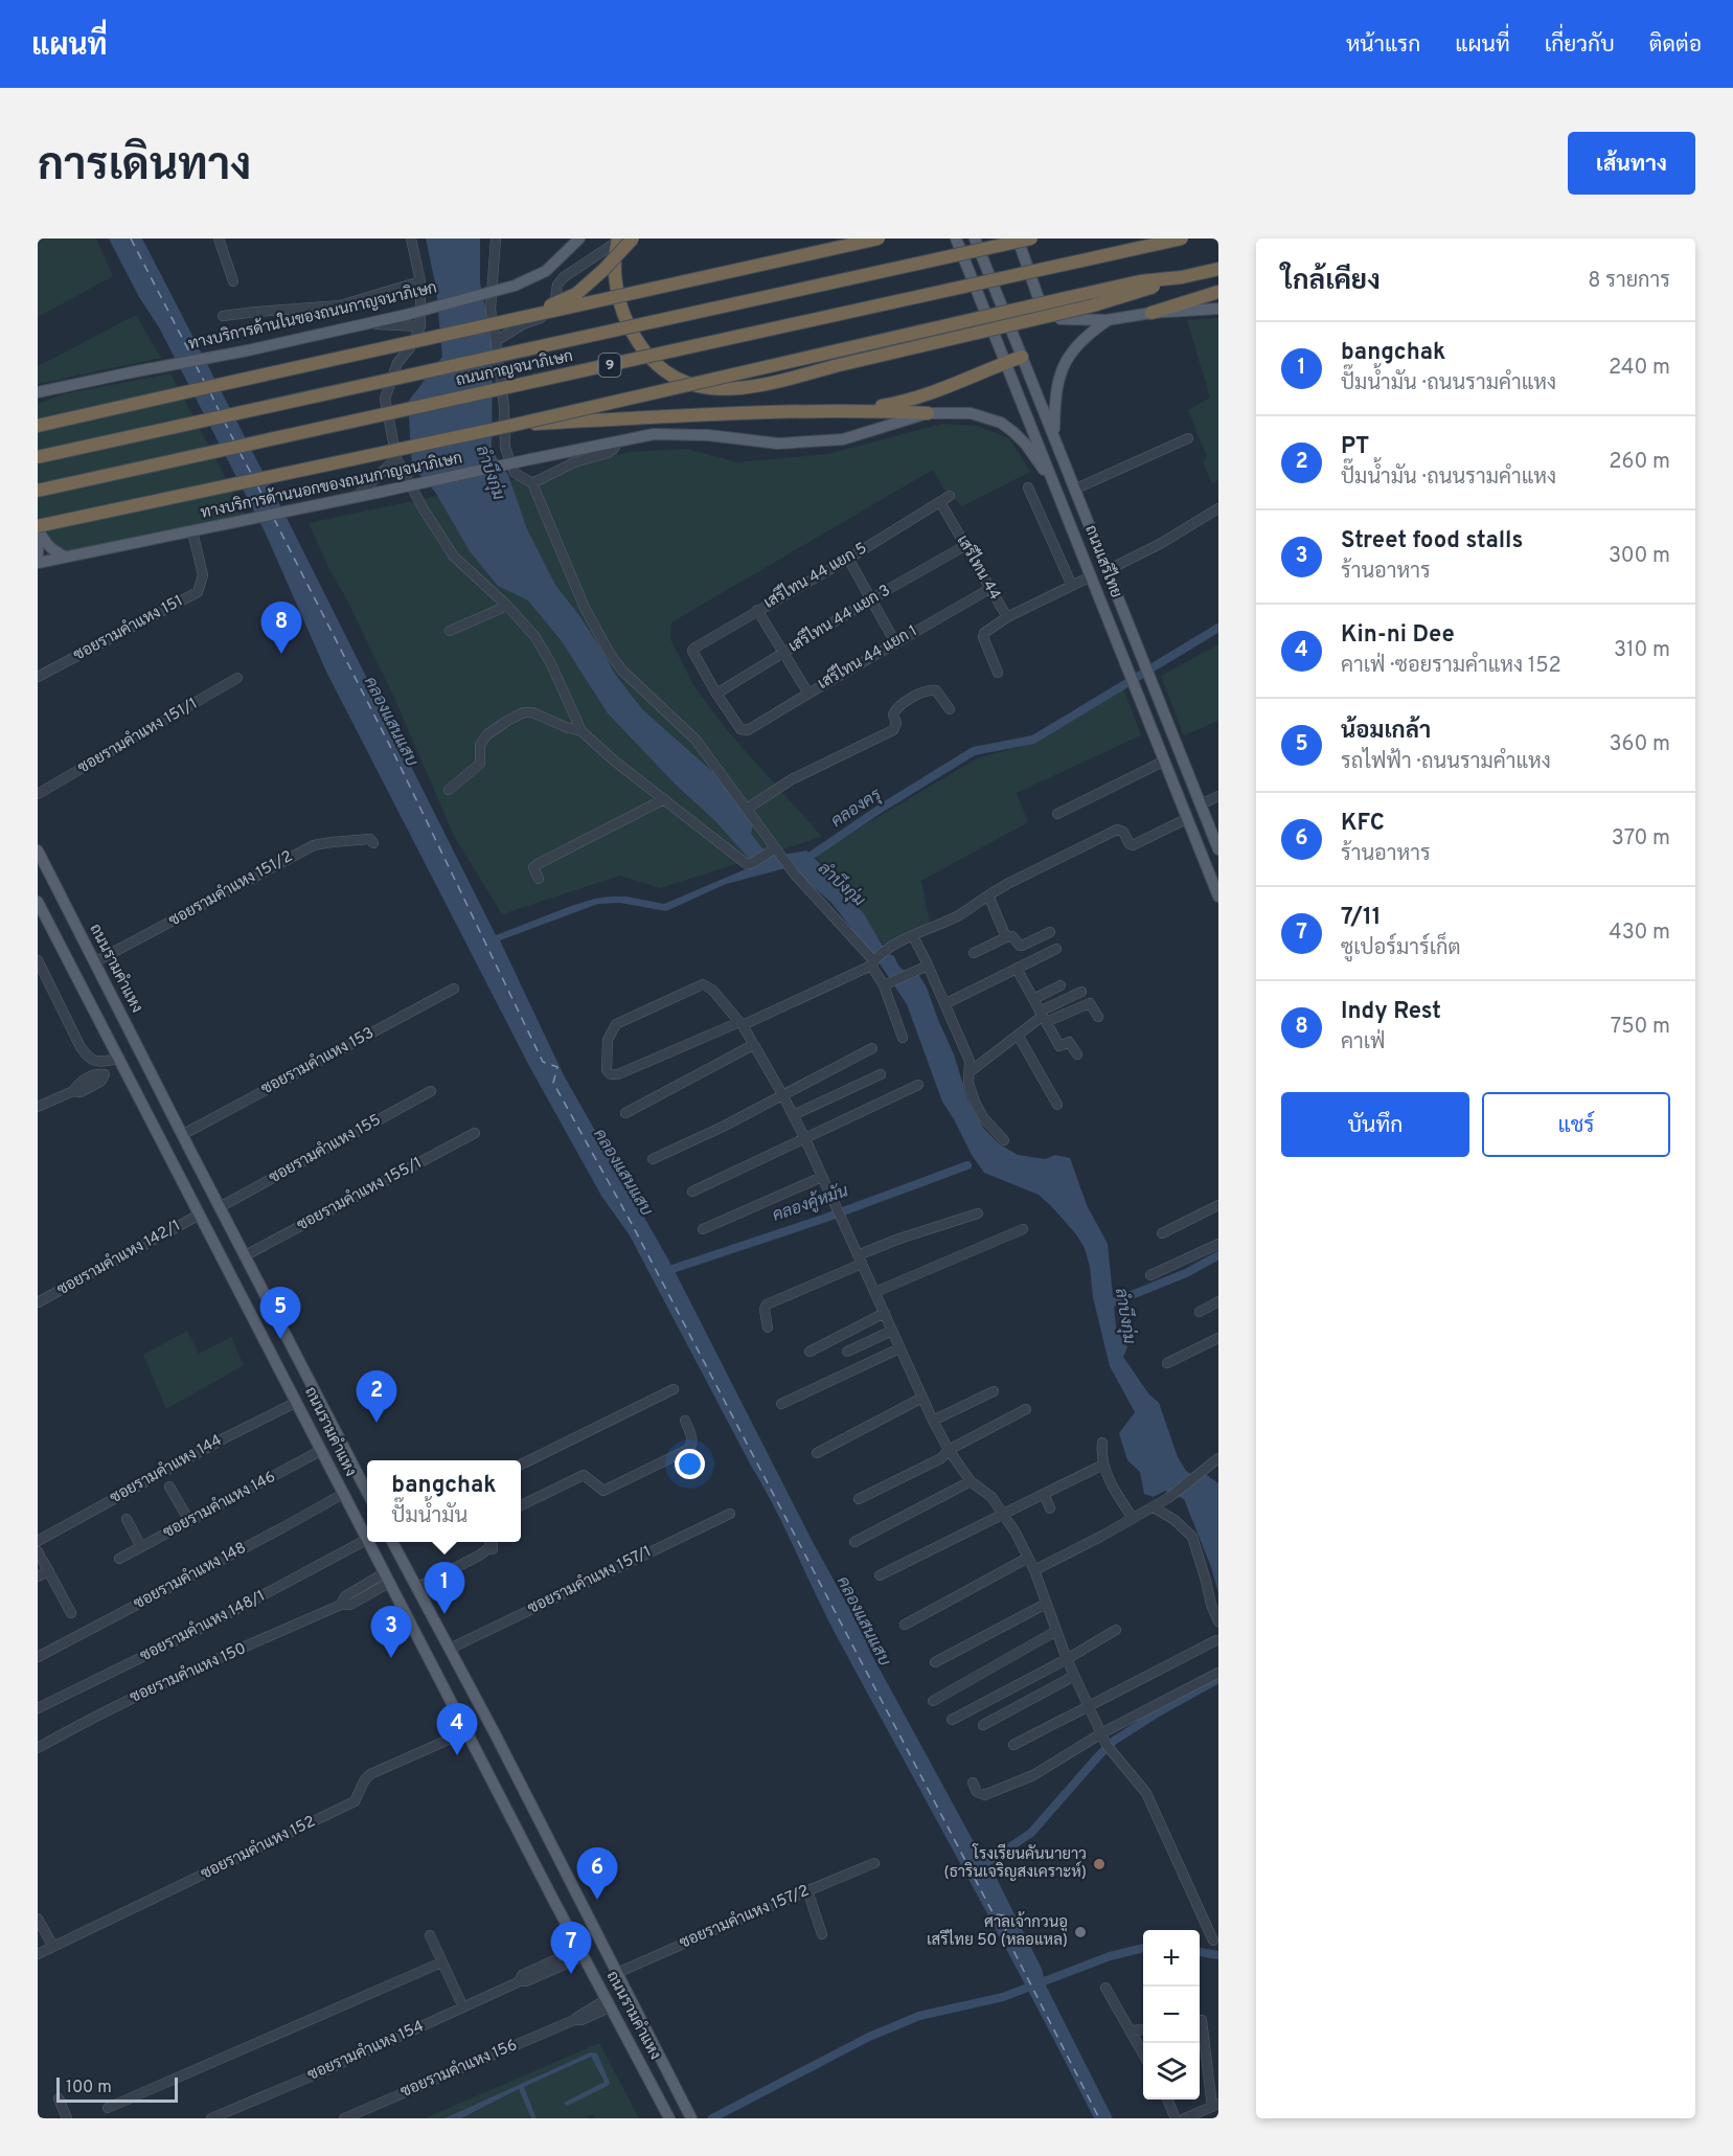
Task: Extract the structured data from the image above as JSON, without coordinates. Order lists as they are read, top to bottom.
{
  "streets": {
    "highway": ["9", "ถนนกาญจนาภิเษก"],
    "main road": [
      "ทางบริการด้านในของถนนกาญจนาภิเษก",
      "ทางบริการด้านนอกของถนนกาญจนาภิเษก",
      "ถนนเสรีไทย",
      "ถนนรามคำแหง"
    ],
    "street": [
      "เสรีไทน 44",
      "เสรีไทน 44 แยก 5",
      "เสรีไทน 44 แยก 3",
      "ซอยรามคำแหง 151",
      "เสรีไทน 44 แยก 1",
      "ซอยรามคำแหง 151/1",
      "ซอยรามคำแหง 151/2",
      "ซอยรามคำแหง 153",
      "ซอยรามคำแหง 155",
      "ซอยรามคำแหง 155/1",
      "ซอยรามคำแหง 142/1",
      "ซอยรามคำแหง 144",
      "ซอยรามคำแหง 146",
      "ซอยรามคำแหง 148",
      "ซอยรามคำแหง 157/1",
      "ซอยรามคำแหง 148/1",
      "ซอยรามคำแหง 150",
      "ซอยรามคำแหง 152",
      "ซอยรามคำแหง 157/2",
      "ซอยรามคำแหง 154",
      "ซอยรามคำแหง 156"
    ]
  },
  "crossings": [
    ["ทางบริการด้านนอกของถนนกาญจนาภิเษก", "ถนนเสรีไทย"],
    ["ทางบริการด้านนอกของถนนกาญจนาภิเษก", "ซอยรามคำแหง 151"],
    ["ถนนเสรีไทย", "เสรีไทน 44"],
    ["เสรีไทน 44", "เสรีไทน 44 แยก 5"],
    ["เสรีไทน 44", "เสรีไทน 44 แยก 3"],
    ["เสรีไทน 44", "เสรีไทน 44 แยก 1"],
    ["เสรีไทน 44 แยก 5", "เสรีไทน 44 แยก 3"],
    ["เสรีไทน 44 แยก 5", "เสรีไทน 44 แยก 1"],
    ["เสรีไทน 44 แยก 3", "เสรีไทน 44 แยก 1"],
    ["ซอยรามคำแหง 151/2", "ถนนรามคำแหง"],
    ["ถนนรามคำแหง", "ซอยรามคำแหง 153"],
    ["ถนนรามคำแหง", "ซอยรามคำแหง 155"],
    ["ถนนรามคำแหง", "ซอยรามคำแหง 155/1"],
    ["ถนนรามคำแหง", "ซอยรามคำแหง 142/1"],
    ["ถนนรามคำแหง", "ซอยรามคำแหง 144"],
    ["ถนนรามคำแหง", "ซอยรามคำแหง 146"],
    ["ถนนรามคำแหง", "ซอยรามคำแหง 148"],
    ["ถนนรามคำแหง", "ซอยรามคำแหง 157/1"],
    ["ถนนรามคำแหง", "ซอยรามคำแหง 148/1"],
    ["ถนนรามคำแหง", "ซอยรามคำแหง 150"],
    ["ถนนรามคำแหง", "ซอยรามคำแหง 152"],
    ["ถนนรามคำแหง", "ซอยรามคำแหง 157/2"],
    ["ถนนรามคำแหง", "ซอยรามคำแหง 154"],
    ["ถนนรามคำแหง", "ซอยรามคำแหง 156"]
  ],
  "water": [
    "ลำบึงกุ่ม",
    "คลองแสนแสบ",
    "คลองครุ",
    "คลองคู้หมัน"
  ],
  "places": ["โรงเรียนคันนายาว (ธารินเจริญสงเคราะห์)", "ศาลเจ้ากวนอู เสรีไทย 50 (หลอแหล)"],
  "scale_bar": "100 m",
  "page": {
    "header": "แผนที่",
    "nav": [
      "หน้าแรก",
      "แผนที่",
      "เกี่ยวกับ",
      "ติดต่อ"
    ],
    "title": "การเดินทาง",
    "buttons": [
      "เส้นทาง",
      ["บันทึก", "แชร์"]
    ],
    "heading": ["ใกล้เคียง", "8 รายการ"],
    "list": [
      {
        "mark": "1",
        "name": "bangchak",
        "note": "ปั๊มน้ำมัน · ถนนรามคำแหง",
        "value": "240 m"
      },
      {
        "mark": "2",
        "name": "PT",
        "note": "ปั๊มน้ำมัน · ถนนรามคำแหง",
        "value": "260 m"
      },
      {
        "mark": "3",
        "name": "Street food stalls",
        "note": "ร้านอาหาร",
        "value": "300 m"
      },
      {
        "mark": "4",
        "name": "Kin-ni Dee",
        "note": "คาเฟ่ · ซอยรามคำแหง 152",
        "value": "310 m"
      },
      {
        "mark": "5",
        "name": "น้อมเกล้า",
        "note": "รถไฟฟ้า · ถนนรามคำแหง",
        "value": "360 m"
      },
      {
        "mark": "6",
        "name": "KFC",
        "note": "ร้านอาหาร",
        "value": "370 m"
      },
      {
        "mark": "7",
        "name": "7/11",
        "note": "ซูเปอร์มาร์เก็ต",
        "value": "430 m"
      },
      {
        "mark": "8",
        "name": "Indy Rest",
        "note": "คาเฟ่",
        "value": "750 m"
      }
    ],
    "pins": [
      "8",
      "5",
      "2",
      "1",
      "3",
      "4",
      "6",
      "7"
    ],
    "popup": ["bangchak", "ปั๊มน้ำมัน"],
    "map_buttons": ["+", "−"],
    "scale": "100 m"
  }
}
